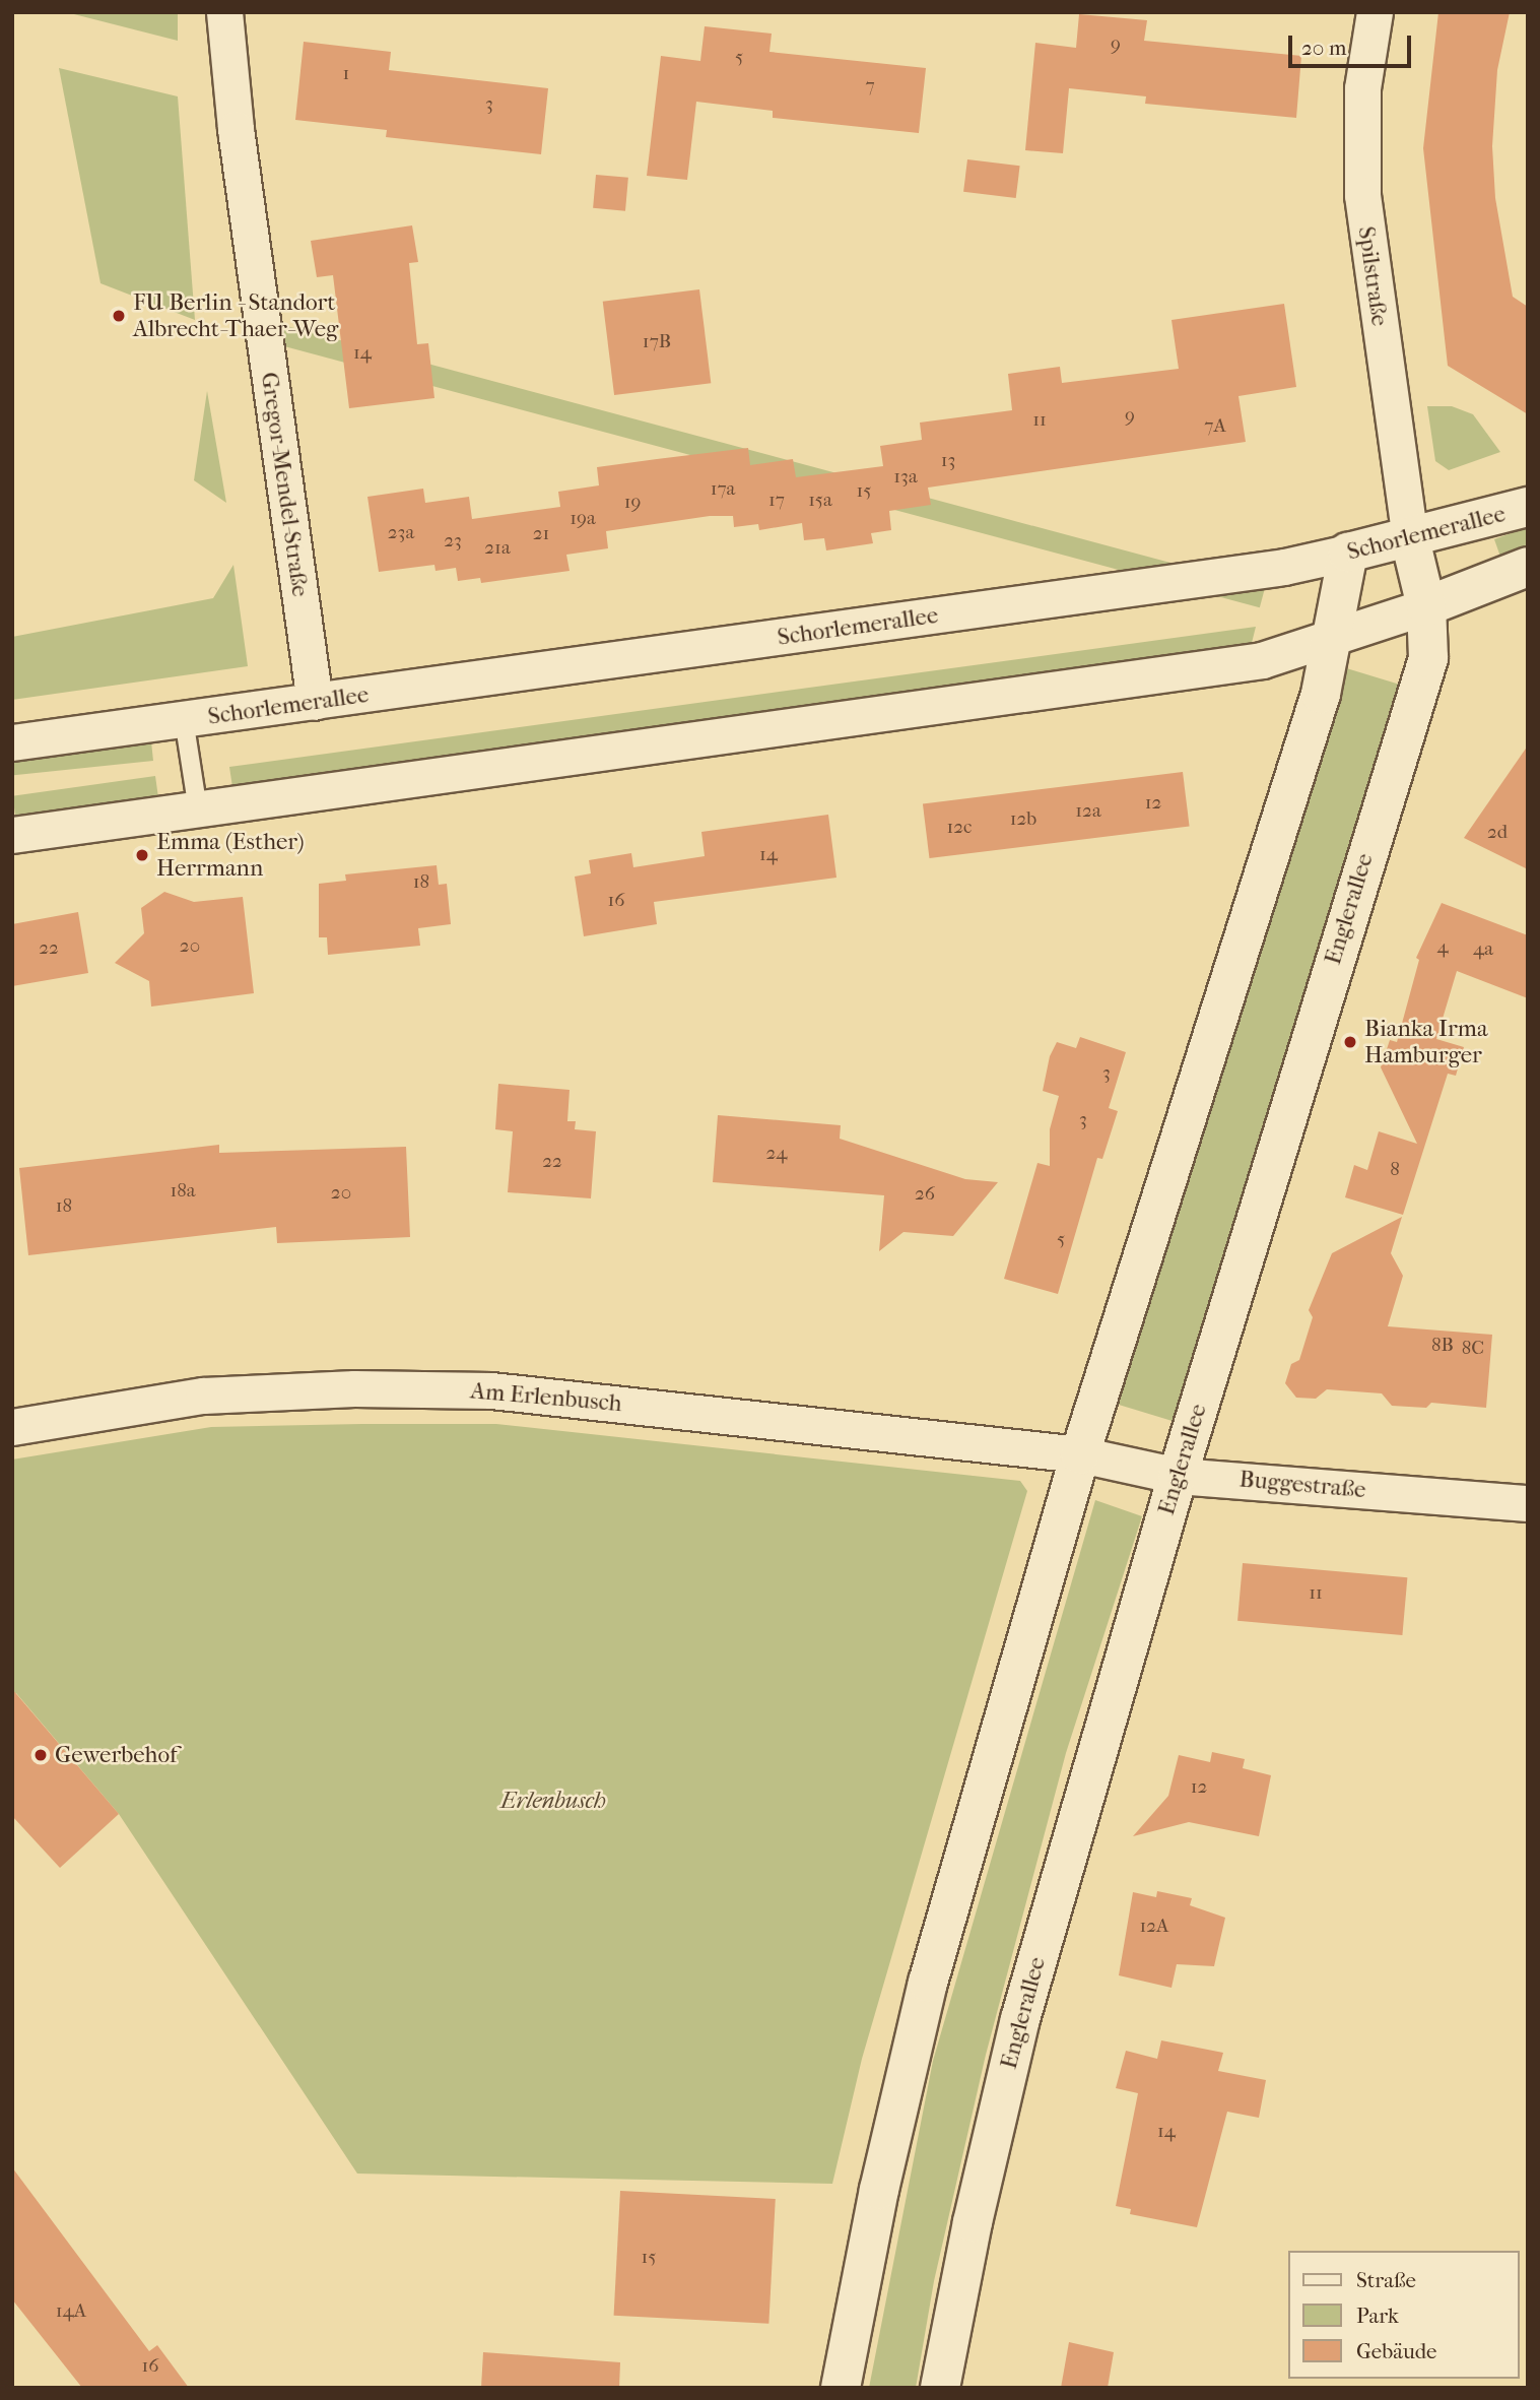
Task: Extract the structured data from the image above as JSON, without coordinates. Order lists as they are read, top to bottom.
{
  "streets": {
    "main road": ["Schorlemerallee", "Englerallee"],
    "street": [
      "Spilstraße",
      "Gregor-Mendel-Straße",
      "Am Erlenbusch",
      "Buggestraße"
    ]
  },
  "crossings": [
    ["Spilstraße", "Schorlemerallee"],
    ["Spilstraße", "Englerallee"],
    ["Gregor-Mendel-Straße", "Schorlemerallee"],
    ["Schorlemerallee", "Englerallee"],
    ["Englerallee", "Buggestraße"],
    ["Am Erlenbusch", "Buggestraße"]
  ],
  "parks": ["Erlenbusch"],
  "places": [
    "FU Berlin - Standort Albrecht-Thaer-Weg",
    "Emma (Esther) Herrmann",
    "Bianka Irma Hamburger",
    "Gewerbehof"
  ],
  "house_numbers": [
    "9",
    "5",
    "1",
    "7",
    "3",
    "17B",
    "14",
    "9",
    "11",
    "7A",
    "13",
    "13a",
    "17a",
    "15",
    "17",
    "15a",
    "19",
    "19a",
    "23a",
    "21",
    "23",
    "21a",
    "12",
    "12a",
    "12b",
    "12c",
    "2d",
    "14",
    "18",
    "16",
    "20",
    "4",
    "22",
    "4a",
    "3",
    "3",
    "24",
    "22",
    "8",
    "18a",
    "20",
    "26",
    "18",
    "5",
    "8B",
    "8C",
    "11",
    "12",
    "12A",
    "14",
    "15",
    "14A",
    "16"
  ],
  "legend": ["Straße", "Park", "Gebäude"],
  "scale_bar": "20 m"
}
